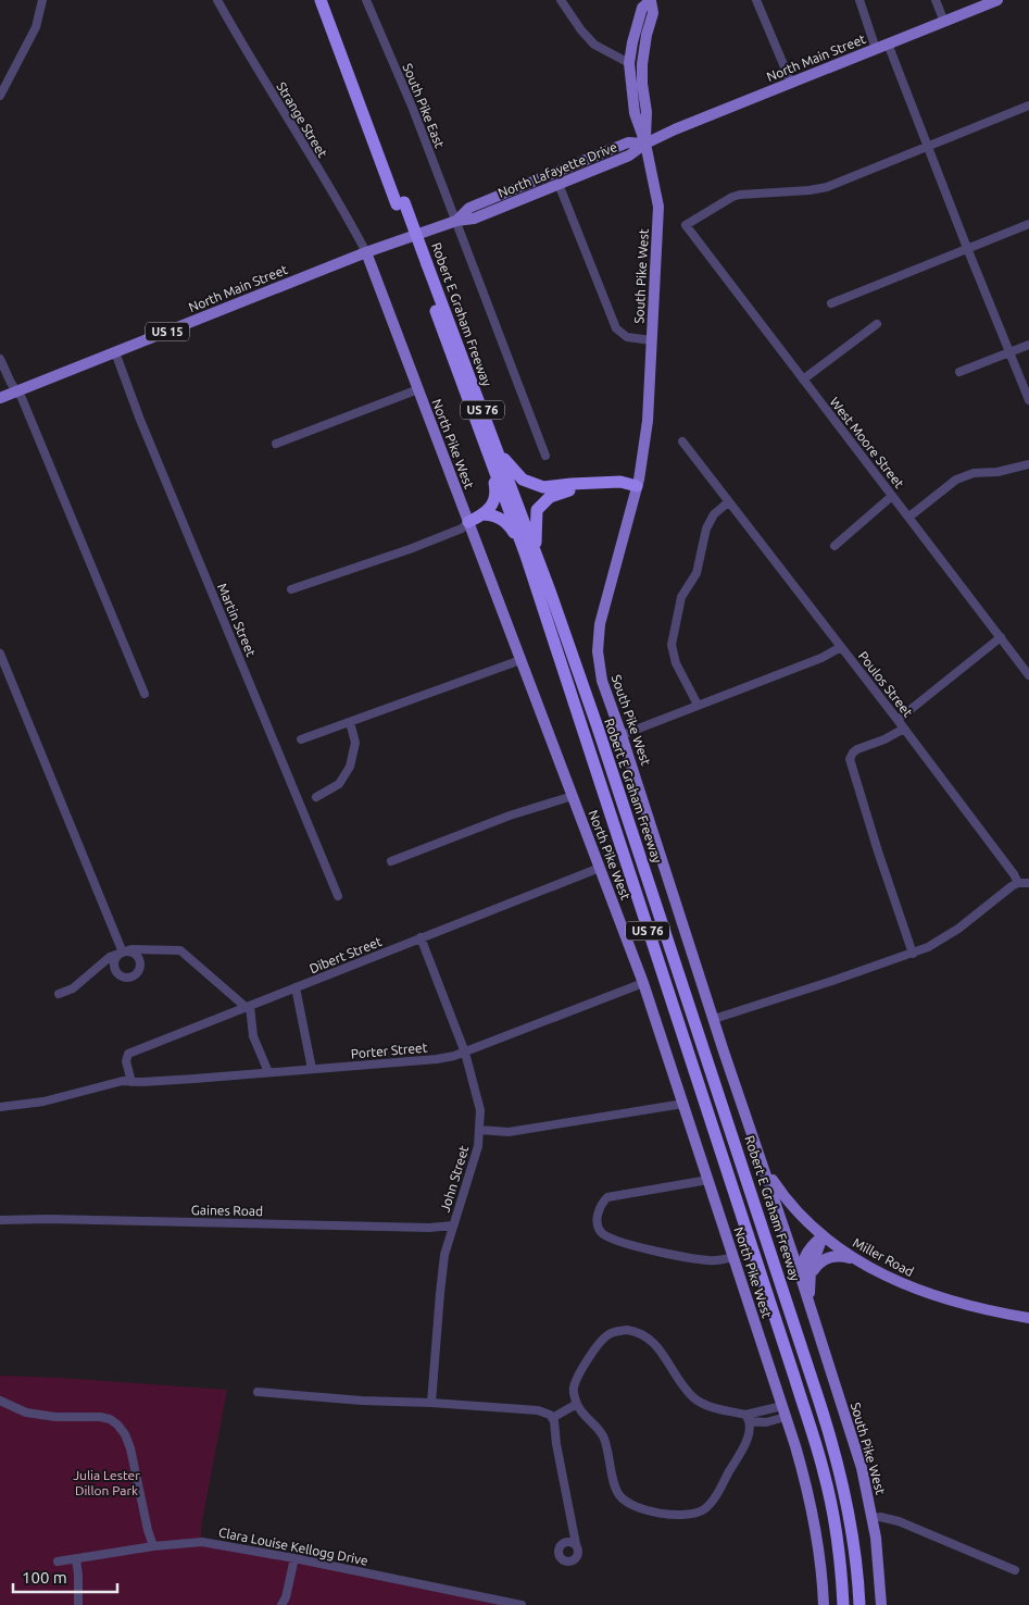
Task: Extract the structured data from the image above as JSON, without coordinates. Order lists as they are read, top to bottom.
{
  "streets": {
    "highway": ["Robert E Graham Freeway", "US 76"],
    "main road": [
      "North Main Street",
      "North Lafayette Drive",
      "South Pike West",
      "US 15",
      "North Pike West",
      "Miller Road"
    ],
    "street": [
      "South Pike East",
      "Strange Street",
      "West Moore Street",
      "Martin Street",
      "Poulos Street",
      "Dibert Street",
      "Porter Street",
      "John Street",
      "Gaines Road",
      "Clara Louise Kellogg Drive"
    ]
  },
  "crossings": [
    ["North Main Street", "South Pike East"],
    ["North Main Street", "Strange Street"],
    ["North Main Street", "North Lafayette Drive"],
    ["North Main Street", "South Pike West"],
    ["North Main Street", "North Pike West"],
    ["North Main Street", "Martin Street"],
    ["South Pike East", "North Lafayette Drive"],
    ["Strange Street", "North Pike West"],
    ["North Lafayette Drive", "South Pike West"],
    ["South Pike West", "Miller Road"],
    ["North Pike West", "Dibert Street"],
    ["North Pike West", "Porter Street"],
    ["Dibert Street", "Porter Street"],
    ["Dibert Street", "John Street"],
    ["Porter Street", "John Street"],
    ["John Street", "Gaines Road"]
  ],
  "parks": ["Julia Lester Dillon Park"],
  "scale_bar": "100 m"
}
